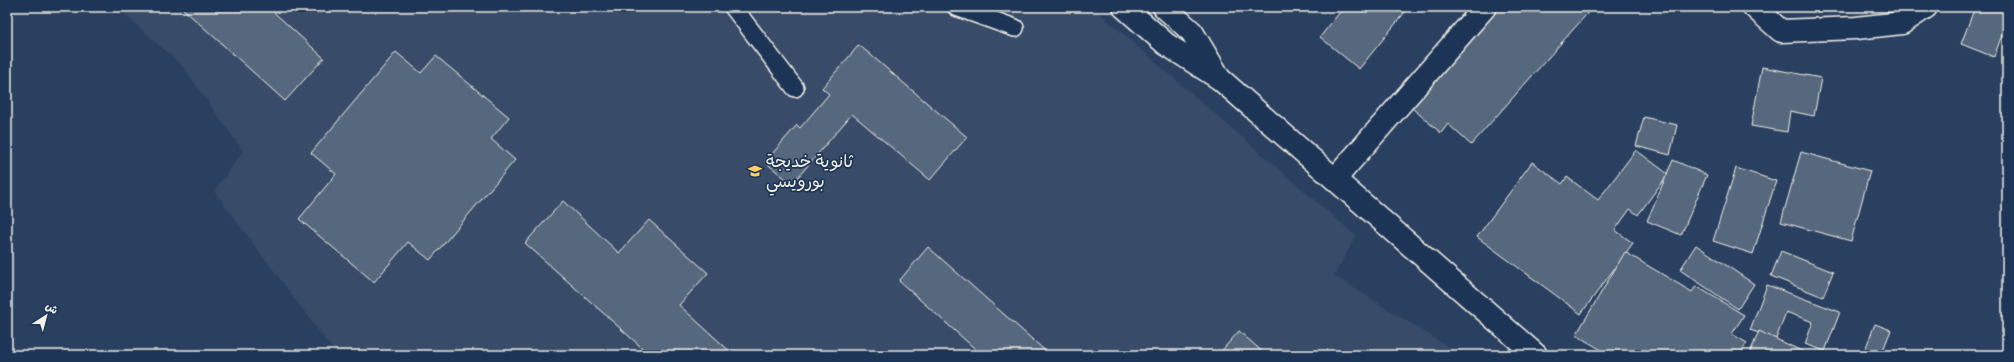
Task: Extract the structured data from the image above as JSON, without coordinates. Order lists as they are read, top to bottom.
{
  "places": {
    "school or university": ["ثانوية خديجة بورويسي"]
  },
  "north": "top right"
}
